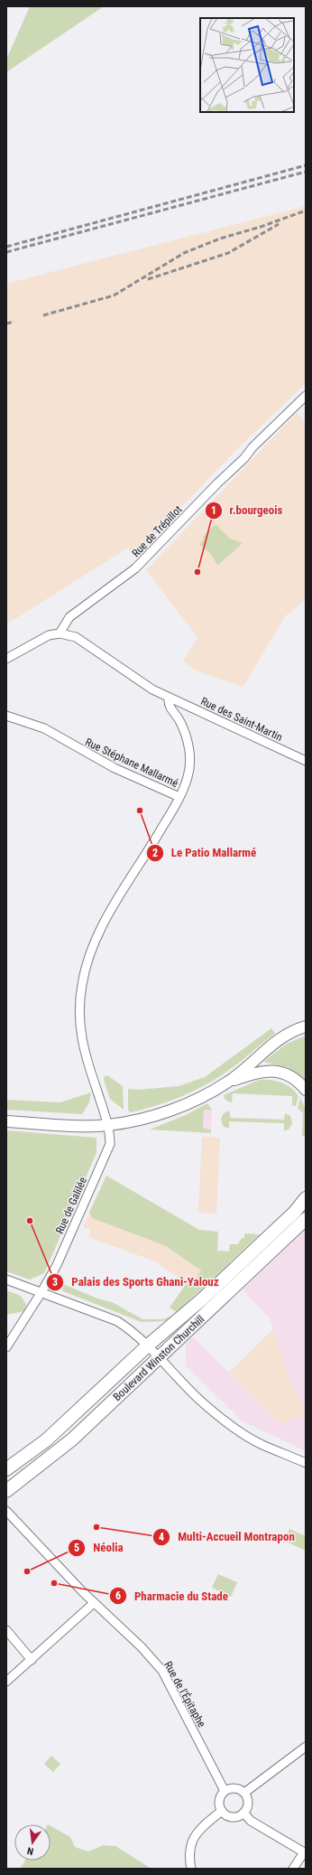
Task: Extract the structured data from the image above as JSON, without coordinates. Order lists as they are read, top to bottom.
{
  "streets": {
    "main road": ["Boulevard Winston Churchill"],
    "street": [
      "Rue de Trépillot",
      "Rue des Saint-Martin",
      "Rue Stéphane Mallarmé",
      "Rue de Galilée",
      "Rue de l'Épitaphe"
    ]
  },
  "crossings": [
    ["Rue de Trépillot", "Rue des Saint-Martin"],
    ["Rue Stéphane Mallarmé", "Rue de Galilée"]
  ],
  "places": [
    "r.bourgeois",
    "Le Patio Mallarmé",
    "Palais des Sports Ghani-Yalouz",
    "Multi-Accueil Montrapon",
    "Néolia",
    "Pharmacie du Stade"
  ],
  "north": "bottom"
}
